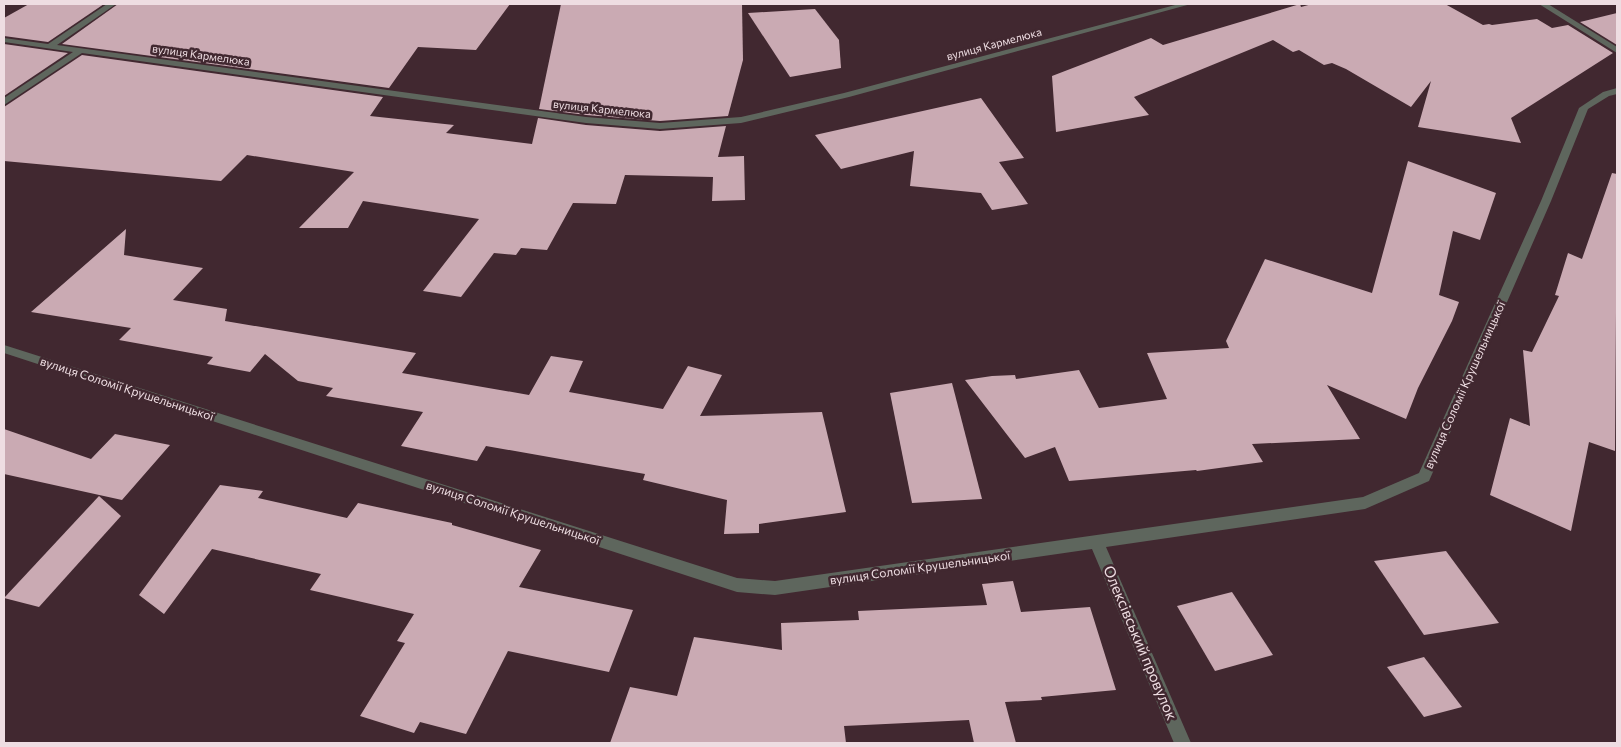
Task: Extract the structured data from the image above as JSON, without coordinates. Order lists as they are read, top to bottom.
{
  "streets": {
    "street": ["вулиця Кармелюка", "вулиця Соломії Крушельницької", "Олексівський провулок"]
  },
  "crossings": [
    ["вулиця Соломії Крушельницької", "Олексівський провулок"]
  ]
}
